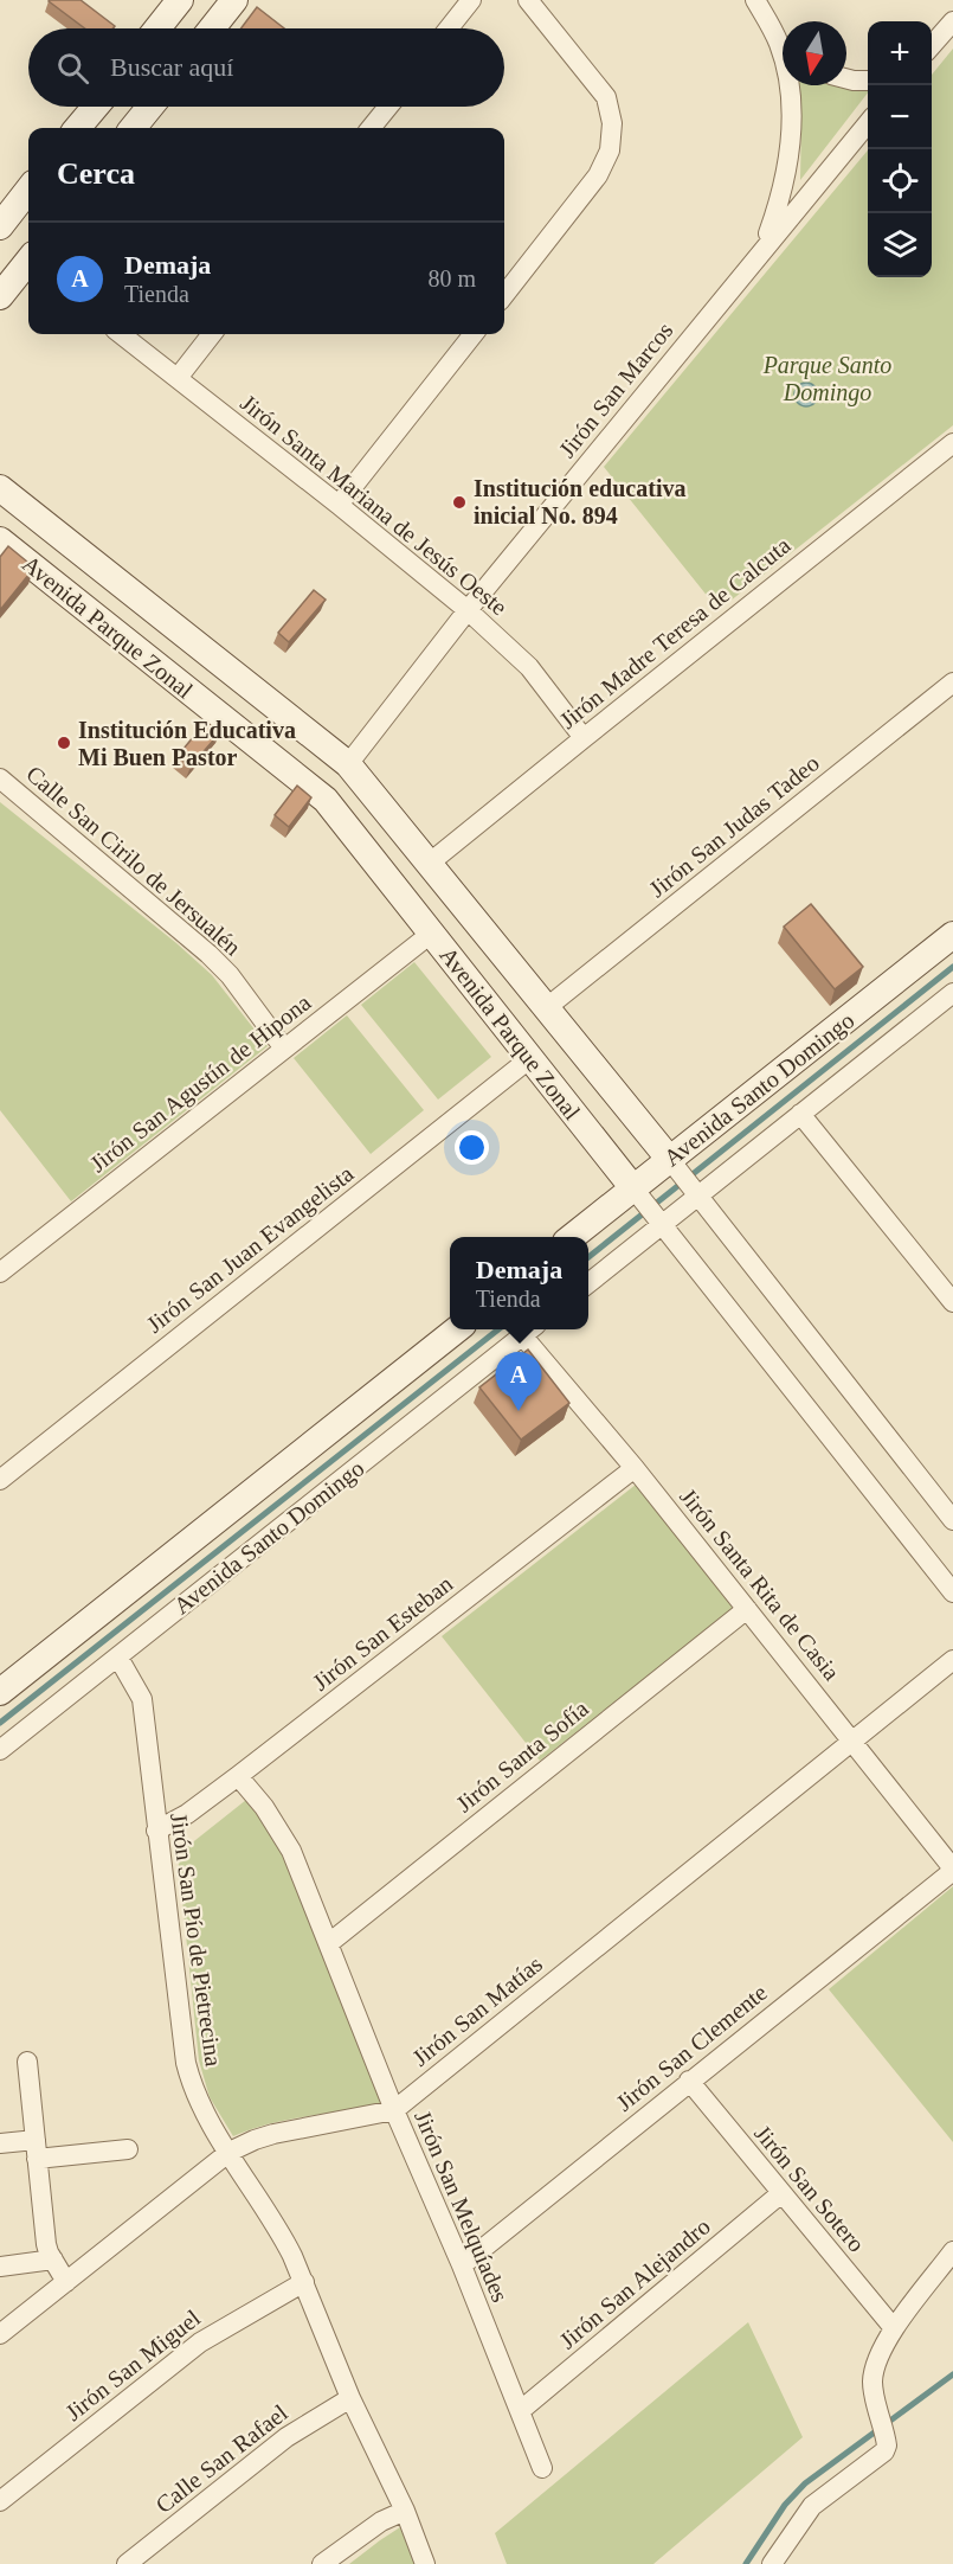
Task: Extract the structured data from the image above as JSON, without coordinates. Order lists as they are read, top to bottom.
{
  "streets": {
    "main road": ["Avenida Parque Zonal", "Avenida Santo Domingo"],
    "street": [
      "Jirón San Marcos",
      "Jirón Santa Mariana de Jesús Oeste",
      "Jirón Madre Teresa de Calcuta",
      "Jirón San Judas Tadeo",
      "Calle San Cirilo de Jersualén",
      "Jirón San Agustín de Hipona",
      "Jirón San Juan Evangelista",
      "Jirón Santa Rita de Casia",
      "Jirón San Esteban",
      "Jirón Santa Sofía",
      "Jirón San Pío de Pietrecina",
      "Jirón San Matías",
      "Jirón San Clemente",
      "Jirón San Sotero",
      "Jirón San Melquíades",
      "Jirón San Alejandro",
      "Jirón San Miguel",
      "Calle San Rafael"
    ]
  },
  "crossings": [
    ["Jirón San Marcos", "Jirón Santa Mariana de Jesús Oeste"],
    ["Jirón San Marcos", "Avenida Parque Zonal"],
    ["Jirón Santa Mariana de Jesús Oeste", "Jirón Madre Teresa de Calcuta"],
    ["Avenida Parque Zonal", "Jirón Madre Teresa de Calcuta"],
    ["Avenida Parque Zonal", "Jirón San Judas Tadeo"],
    ["Avenida Parque Zonal", "Jirón San Agustín de Hipona"],
    ["Avenida Parque Zonal", "Avenida Santo Domingo"],
    ["Avenida Parque Zonal", "Jirón San Juan Evangelista"],
    ["Calle San Cirilo de Jersualén", "Jirón San Agustín de Hipona"],
    ["Avenida Santo Domingo", "Jirón Santa Rita de Casia"],
    ["Avenida Santo Domingo", "Jirón San Pío de Pietrecina"],
    ["Jirón Santa Rita de Casia", "Jirón San Esteban"],
    ["Jirón Santa Rita de Casia", "Jirón Santa Sofía"],
    ["Jirón Santa Rita de Casia", "Jirón San Matías"],
    ["Jirón Santa Rita de Casia", "Jirón San Clemente"],
    ["Jirón San Esteban", "Jirón San Pío de Pietrecina"],
    ["Jirón San Esteban", "Jirón San Melquíades"],
    ["Jirón Santa Sofía", "Jirón San Melquíades"],
    ["Jirón San Pío de Pietrecina", "Jirón San Matías"],
    ["Jirón San Pío de Pietrecina", "Jirón San Miguel"],
    ["Jirón San Pío de Pietrecina", "Calle San Rafael"],
    ["Jirón San Matías", "Jirón San Melquíades"],
    ["Jirón San Clemente", "Jirón San Sotero"],
    ["Jirón San Clemente", "Jirón San Melquíades"],
    ["Jirón San Sotero", "Jirón San Alejandro"],
    ["Jirón San Melquíades", "Jirón San Alejandro"]
  ],
  "parks": ["Parque Santo Domingo"],
  "places": ["Institución educativa inicial No. 894", "Institución Educativa Mi Buen Pastor"],
  "north": "bottom",
  "page": {
    "map_buttons": ["+", "−"],
    "search": "Buscar aquí",
    "heading": "Cerca",
    "list": [
      {
        "mark": "A",
        "name": "Demaja",
        "note": "Tienda",
        "value": "80 m"
      }
    ],
    "popup": ["Demaja", "Tienda"],
    "pins": "A"
  }
}
